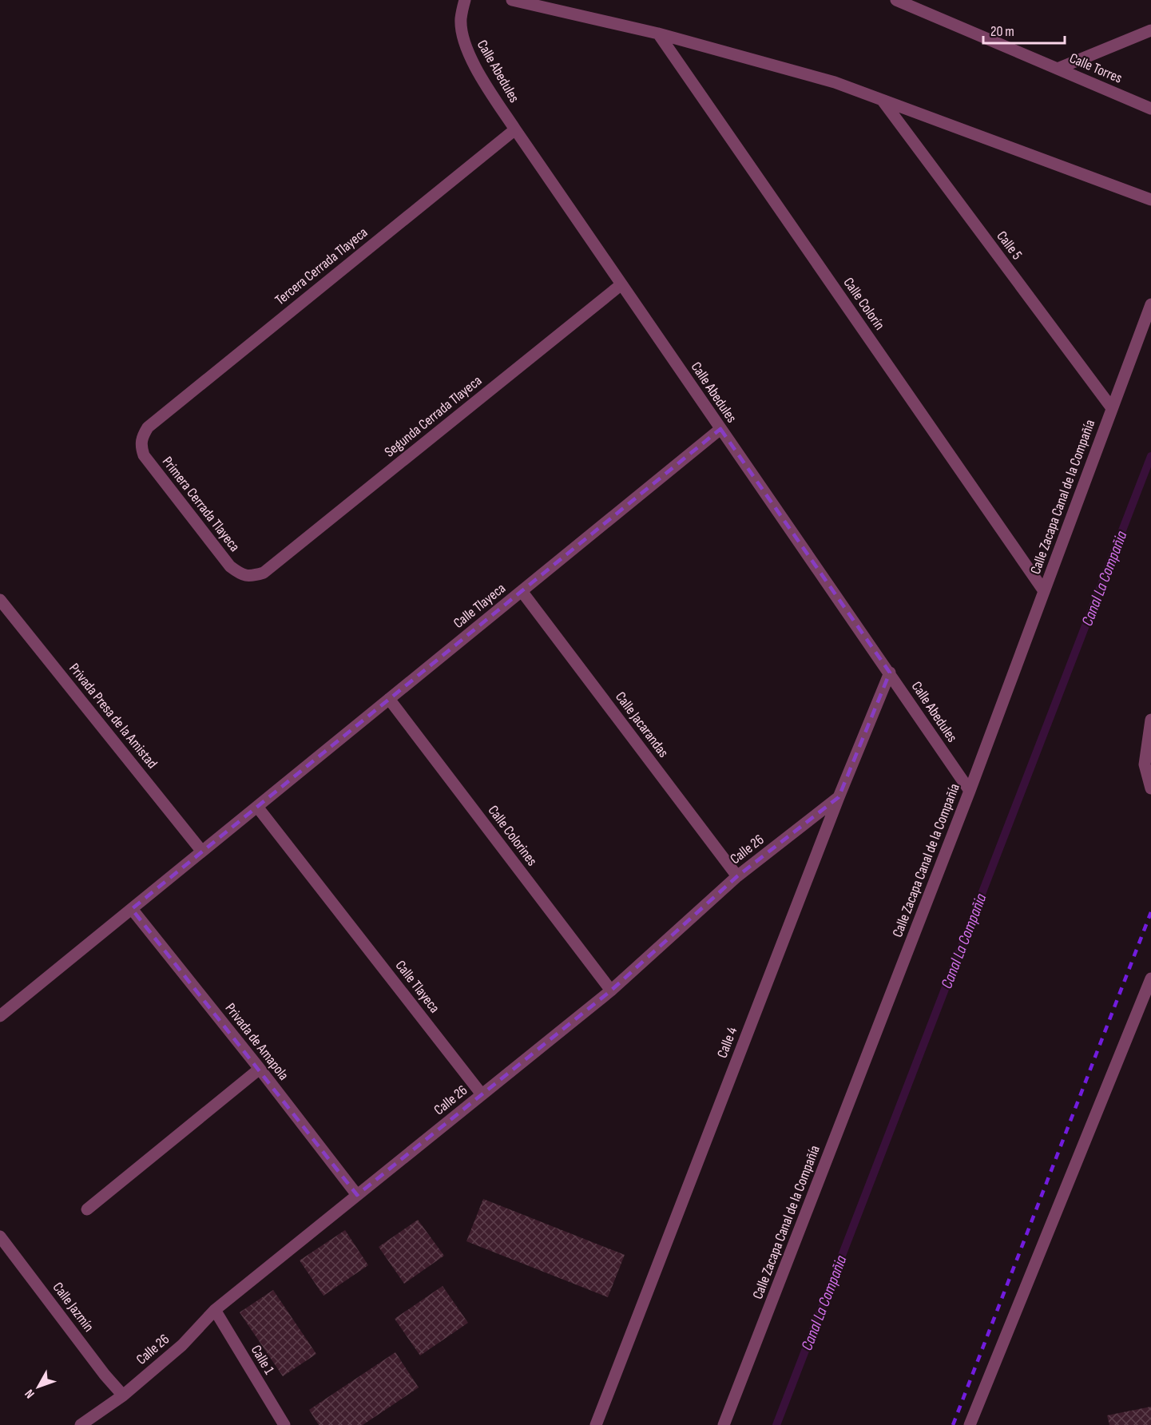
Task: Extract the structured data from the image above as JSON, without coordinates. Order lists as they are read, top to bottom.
{
  "streets": {
    "street": [
      "Calle Torres",
      "Calle Abedules",
      "Calle 5",
      "Tercera Cerrada Tlayeca",
      "Calle Colorín",
      "Segunda Cerrada Tlayeca",
      "Calle Zacapa Canal de la Compañía",
      "Primera Cerrada Tlayeca",
      "Calle Tlayeca",
      "Privada Presa de la Amistad",
      "Calle Jacarandas",
      "Calle Colorines",
      "Calle 26",
      "Privada de Amapola",
      "Calle 4",
      "Calle Jazmín",
      "Calle 1"
    ]
  },
  "crossings": [
    ["Calle Abedules", "Tercera Cerrada Tlayeca"],
    ["Calle Abedules", "Segunda Cerrada Tlayeca"],
    ["Calle Abedules", "Calle Zacapa Canal de la Compañía"],
    ["Calle Abedules", "Calle Tlayeca"],
    ["Calle Abedules", "Calle 4"],
    ["Calle 5", "Calle Zacapa Canal de la Compañía"],
    ["Tercera Cerrada Tlayeca", "Primera Cerrada Tlayeca"],
    ["Calle Colorín", "Calle Zacapa Canal de la Compañía"],
    ["Segunda Cerrada Tlayeca", "Primera Cerrada Tlayeca"],
    ["Calle Tlayeca", "Privada Presa de la Amistad"],
    ["Calle Tlayeca", "Calle Jacarandas"],
    ["Calle Tlayeca", "Calle Colorines"],
    ["Calle Tlayeca", "Calle 26"],
    ["Calle Tlayeca", "Privada de Amapola"],
    ["Calle Jacarandas", "Calle 26"],
    ["Calle Colorines", "Calle 26"],
    ["Calle 26", "Privada de Amapola"],
    ["Calle 26", "Calle 4"],
    ["Calle 26", "Calle Jazmín"],
    ["Calle 26", "Calle 1"]
  ],
  "water": ["Canal La Compañia"],
  "scale_bar": "20 m",
  "north": "bottom left"
}
